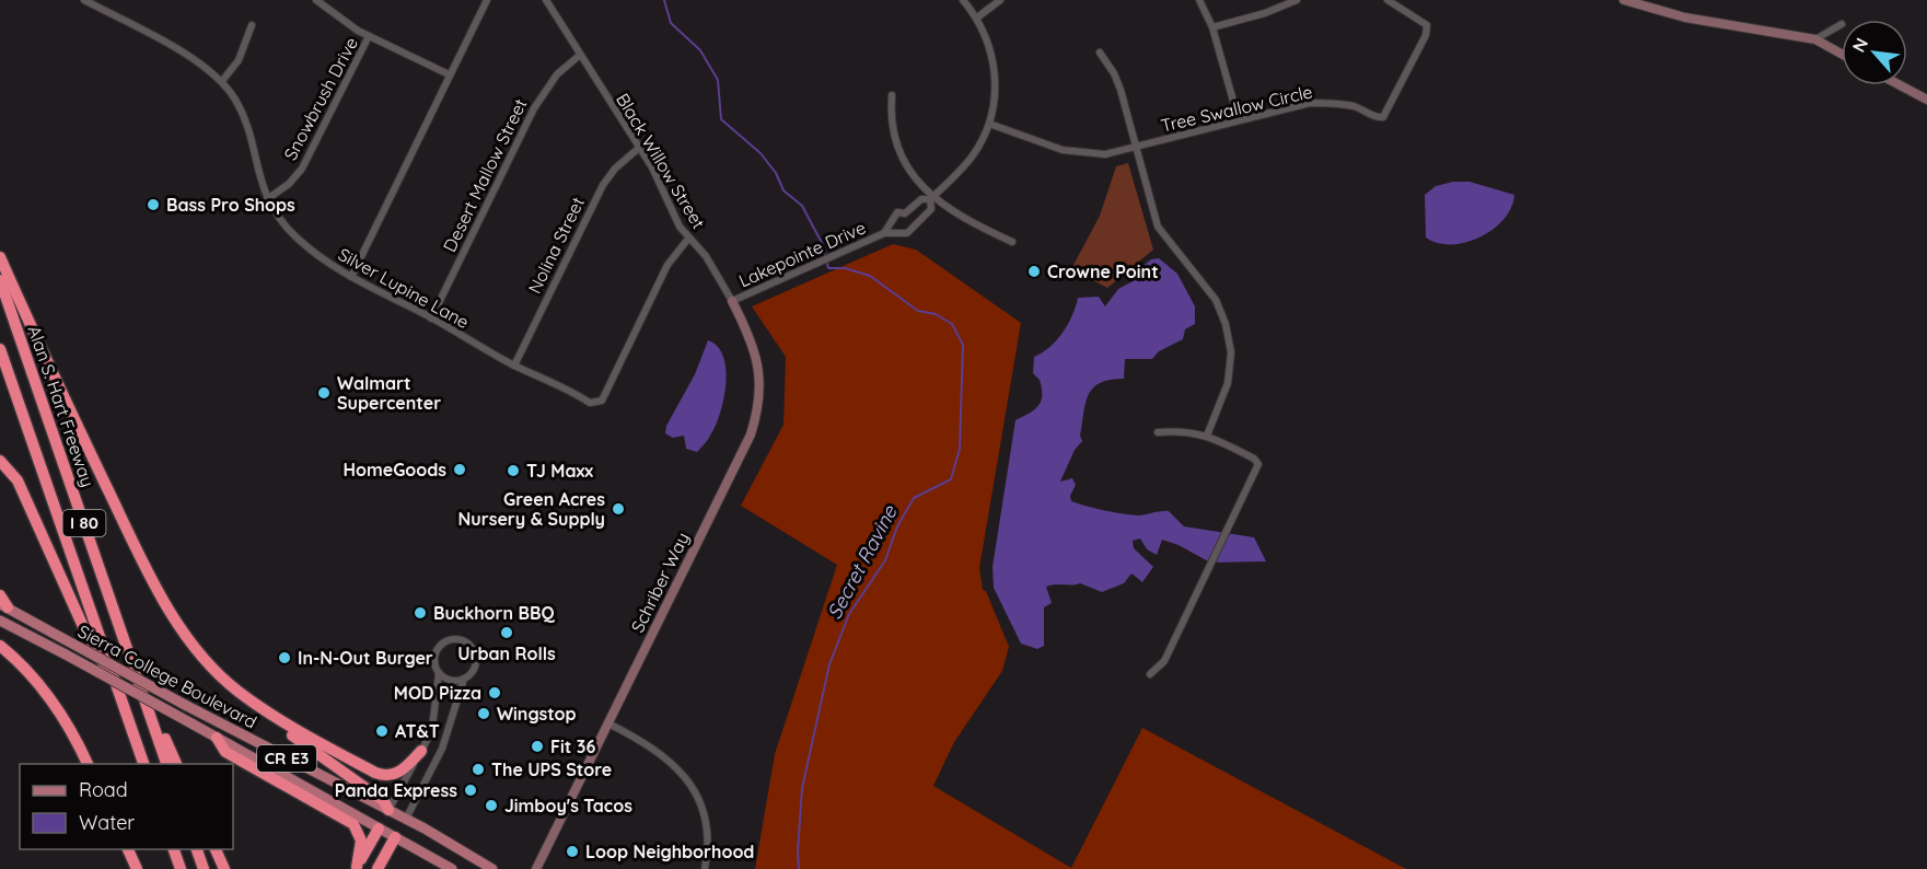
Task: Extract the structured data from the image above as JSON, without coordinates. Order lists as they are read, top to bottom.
{
  "streets": {
    "highway": ["Alan S. Hart Freeway", "I 80"],
    "main road": ["Sierra College Boulevard", "CR E3"],
    "street": [
      "Snowbrush Drive",
      "Tree Swallow Circle",
      "Black Willow Street",
      "Desert Mallow Street",
      "Nolina Street",
      "Lakepointe Drive",
      "Silver Lupine Lane",
      "Schriber Way"
    ]
  },
  "crossings": [
    ["Snowbrush Drive", "Silver Lupine Lane"],
    ["Tree Swallow Circle", "Lakepointe Drive"],
    ["Black Willow Street", "Desert Mallow Street"],
    ["Black Willow Street", "Nolina Street"],
    ["Black Willow Street", "Lakepointe Drive"],
    ["Black Willow Street", "Silver Lupine Lane"],
    ["Black Willow Street", "Schriber Way"],
    ["Desert Mallow Street", "Silver Lupine Lane"],
    ["Nolina Street", "Silver Lupine Lane"],
    ["Lakepointe Drive", "Schriber Way"]
  ],
  "water": ["Secret Ravine"],
  "places": [
    "Bass Pro Shops",
    "Crowne Point",
    "Walmart Supercenter",
    "HomeGoods",
    "TJ Maxx",
    "Green Acres Nursery & Supply",
    "Buckhorn BBQ",
    "Urban Rolls",
    "In-N-Out Burger",
    "MOD Pizza",
    "Wingstop",
    "AT&T",
    "Fit 36",
    "The UPS Store",
    "Panda Express",
    "Jimboy's Tacos",
    "Loop Neighborhood"
  ],
  "legend": ["Road", "Water"],
  "north": "top left"
}
